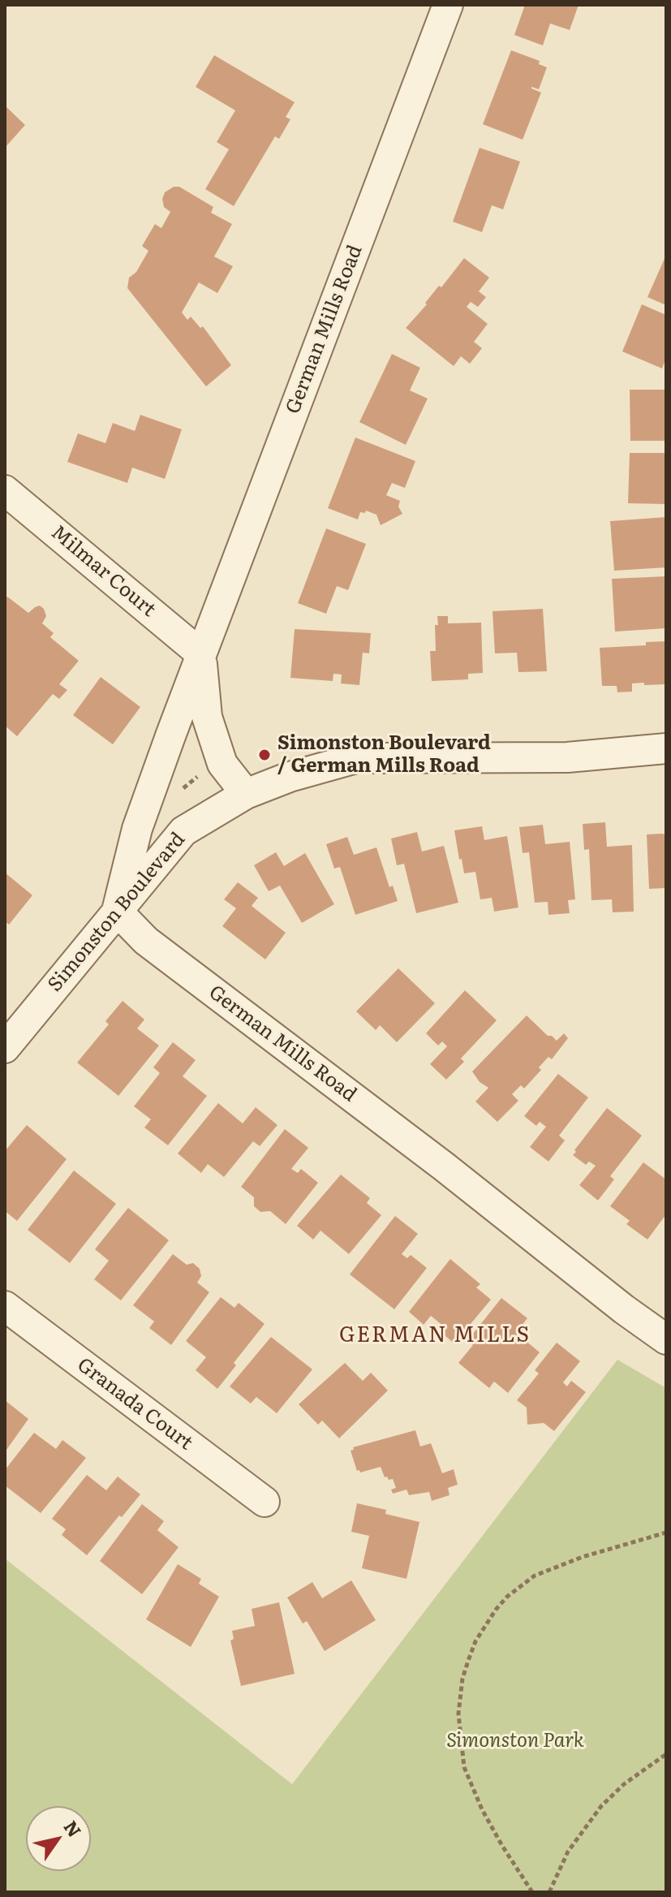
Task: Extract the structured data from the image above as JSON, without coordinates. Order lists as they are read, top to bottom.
{
  "streets": {
    "street": [
      "German Mills Road",
      "Milmar Court",
      "Simonston Boulevard",
      "Granada Court"
    ]
  },
  "crossings": [
    ["German Mills Road", "Milmar Court"],
    ["German Mills Road", "Simonston Boulevard"]
  ],
  "districts": ["GERMAN MILLS"],
  "parks": ["Simonston Park"],
  "places": ["Simonston Boulevard / German Mills Road"],
  "north": "top right"
}
